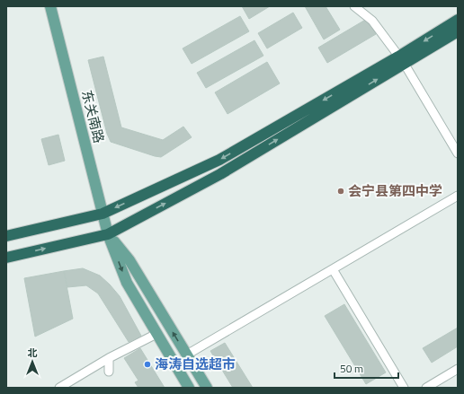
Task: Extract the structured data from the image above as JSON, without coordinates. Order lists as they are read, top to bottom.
{
  "streets": {
    "main road": ["东关南路"]
  },
  "places": ["会宁县第四中学", "海涛自选超市"],
  "scale_bar": "50 m",
  "north": "top"
}
